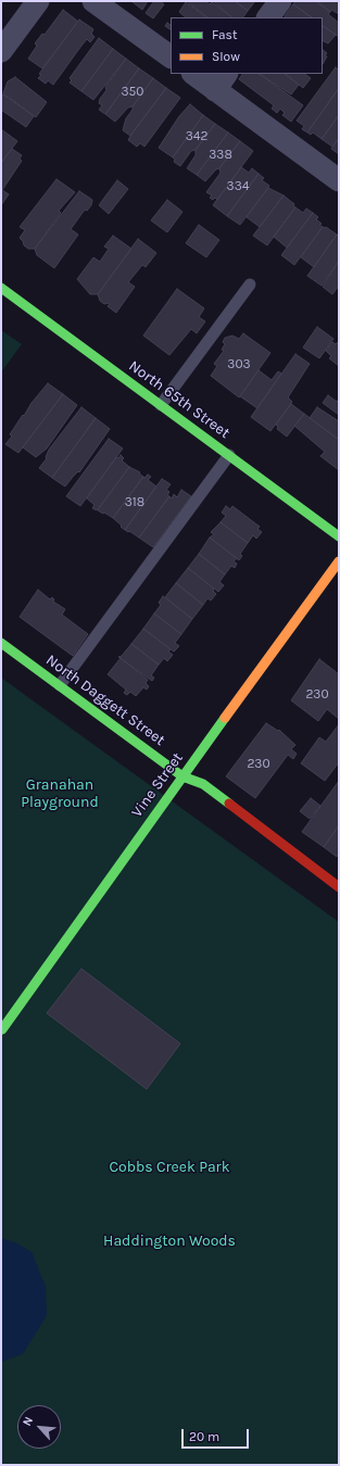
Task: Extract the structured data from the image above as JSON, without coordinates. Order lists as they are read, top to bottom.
{
  "streets": {
    "street": ["North 65th Street", "North Daggett Street", "Vine Street"]
  },
  "crossings": [
    ["North Daggett Street", "Vine Street"]
  ],
  "parks": ["Granahan Playground", "Cobbs Creek Park", "Haddington Woods"],
  "house_numbers": [
    "350",
    "342",
    "338",
    "334",
    "303",
    "318",
    "230",
    "230"
  ],
  "legend": ["Fast", "Slow"],
  "scale_bar": "20 m",
  "north": "top left"
}
